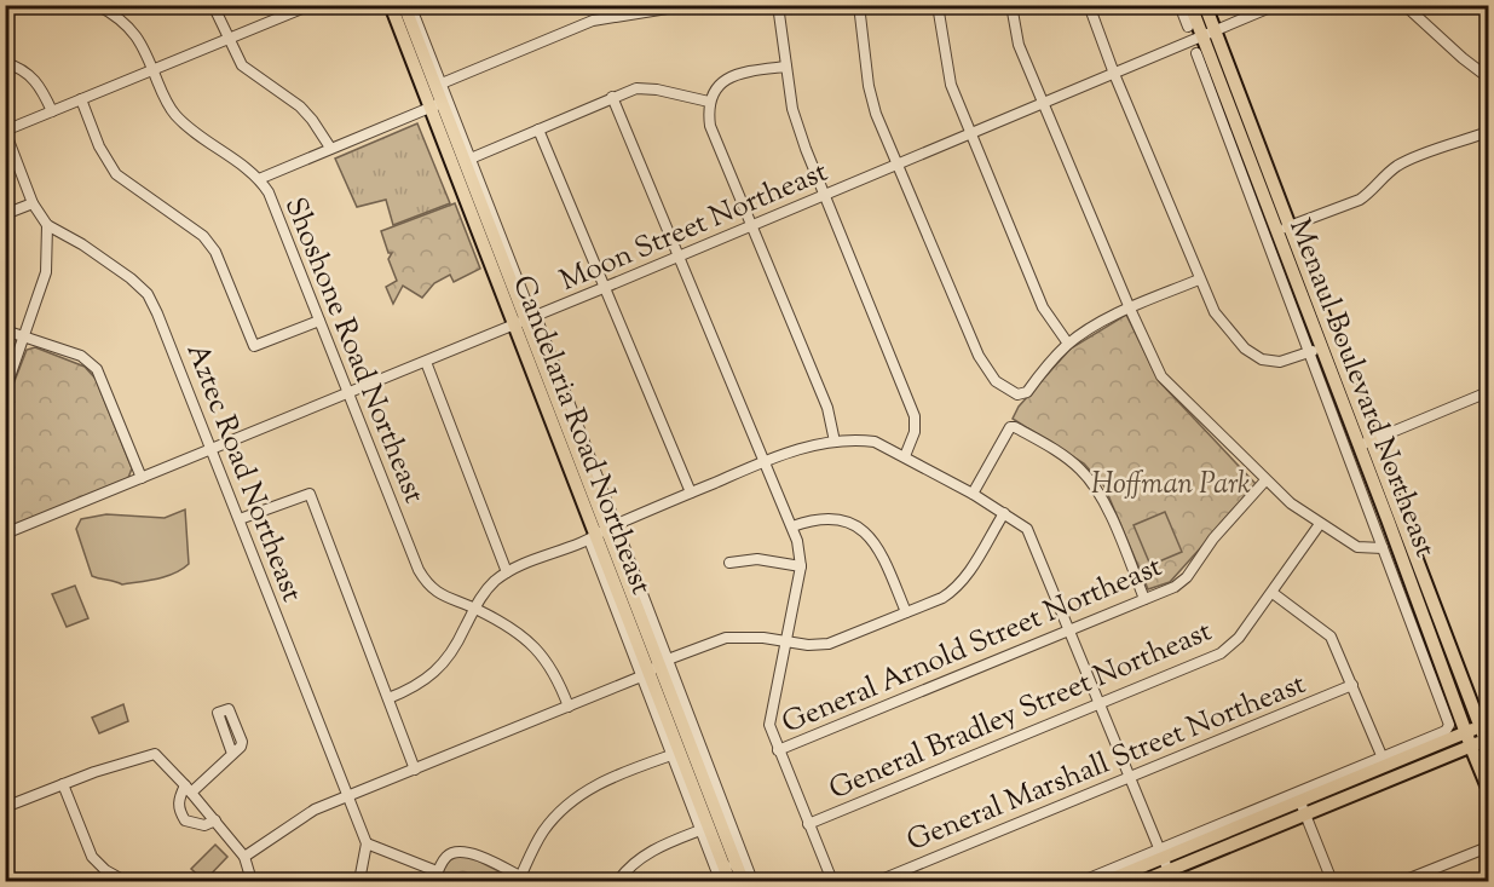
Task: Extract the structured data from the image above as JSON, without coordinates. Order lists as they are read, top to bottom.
{
  "streets": {
    "main road": ["Menaul Boulevard Northeast", "Candelaria Road Northeast"],
    "street": [
      "Moon Street Northeast",
      "Shoshone Road Northeast",
      "Aztec Road Northeast",
      "General Arnold Street Northeast",
      "General Bradley Street Northeast",
      "General Marshall Street Northeast"
    ]
  },
  "crossings": [
    ["Moon Street Northeast", "Shoshone Road Northeast"],
    ["Moon Street Northeast", "Menaul Boulevard Northeast"],
    ["Moon Street Northeast", "Candelaria Road Northeast"],
    ["Moon Street Northeast", "Aztec Road Northeast"]
  ],
  "parks": ["Hoffman Park"]
}
